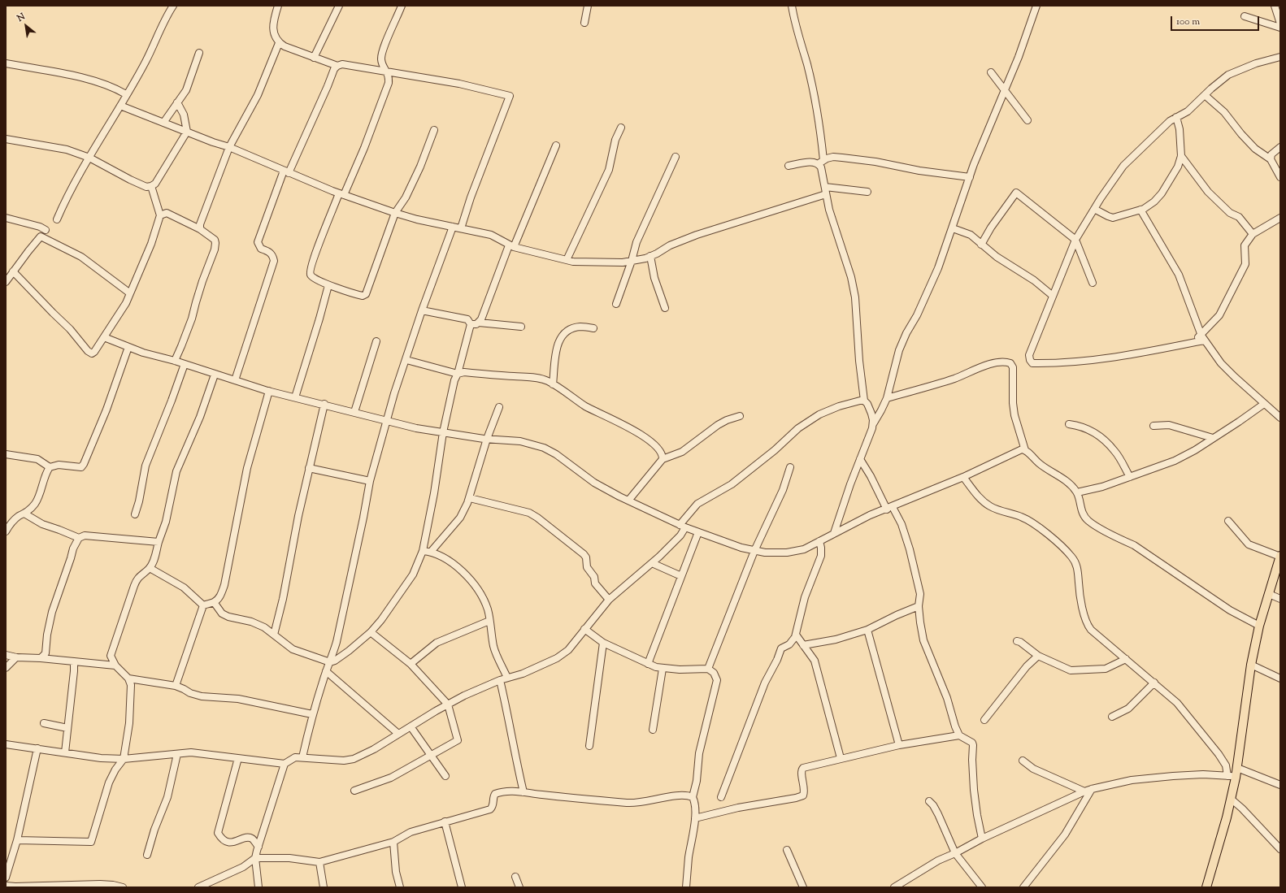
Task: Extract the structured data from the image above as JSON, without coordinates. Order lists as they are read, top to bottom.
{
  "scale_bar": "100 m",
  "north": "top left"
}
